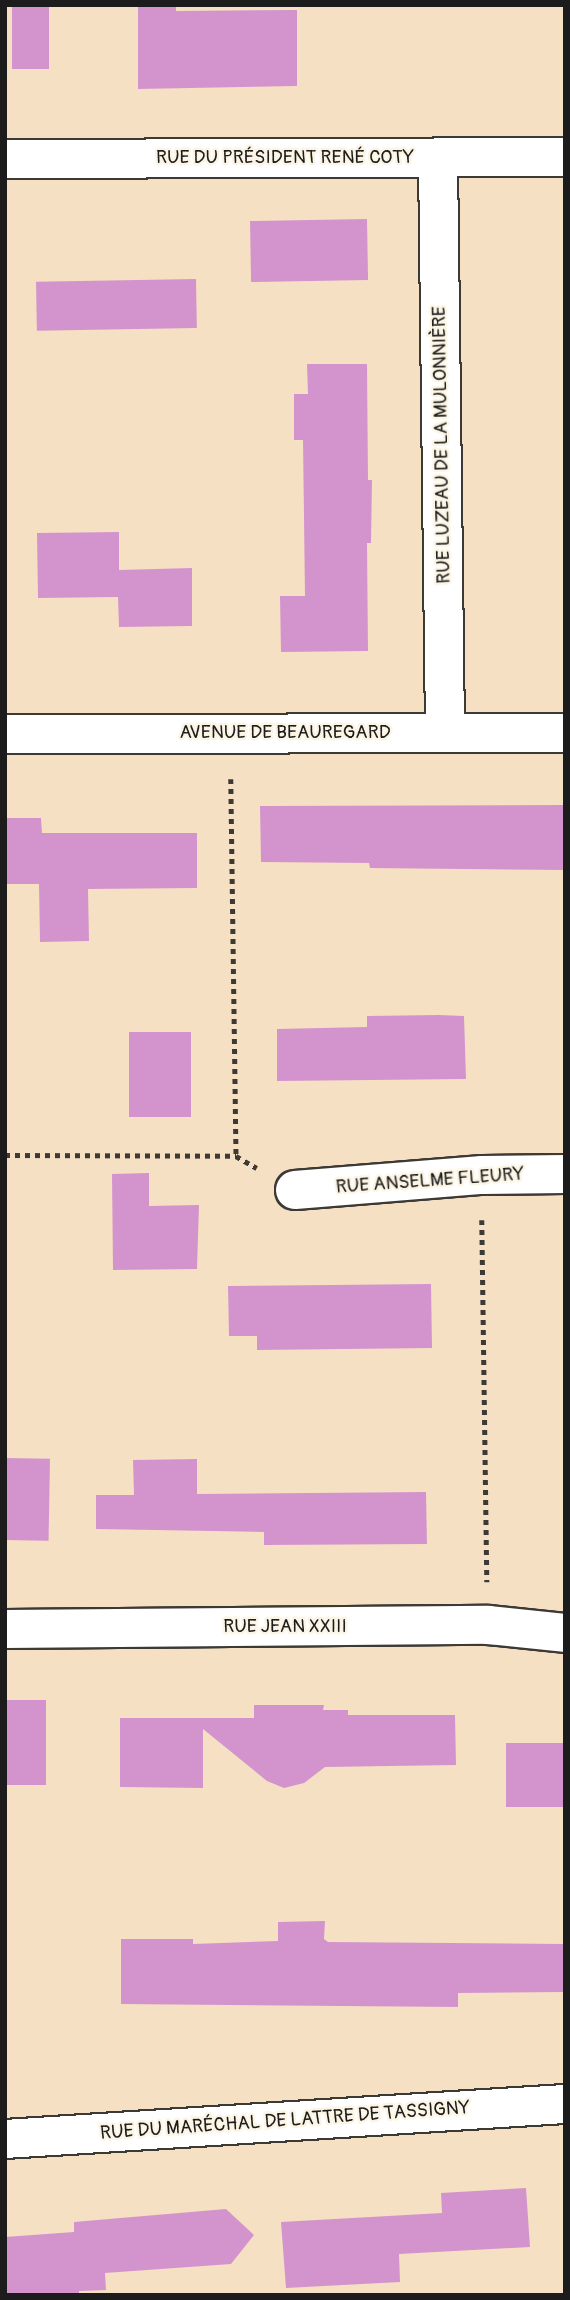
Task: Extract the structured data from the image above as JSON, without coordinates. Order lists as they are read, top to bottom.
{
  "streets": {
    "street": [
      "RUE DU PRÉSIDENT RENÉ COTY",
      "RUE LUZEAU DE LA MULONNIÈRE",
      "AVENUE DE BEAUREGARD",
      "RUE ANSELME FLEURY",
      "RUE JEAN XXIII",
      "RUE DU MARÉCHAL DE LATTRE DE TASSIGNY"
    ]
  },
  "crossings": [
    ["RUE DU PRÉSIDENT RENÉ COTY", "RUE LUZEAU DE LA MULONNIÈRE"],
    ["RUE LUZEAU DE LA MULONNIÈRE", "AVENUE DE BEAUREGARD"]
  ]
}
